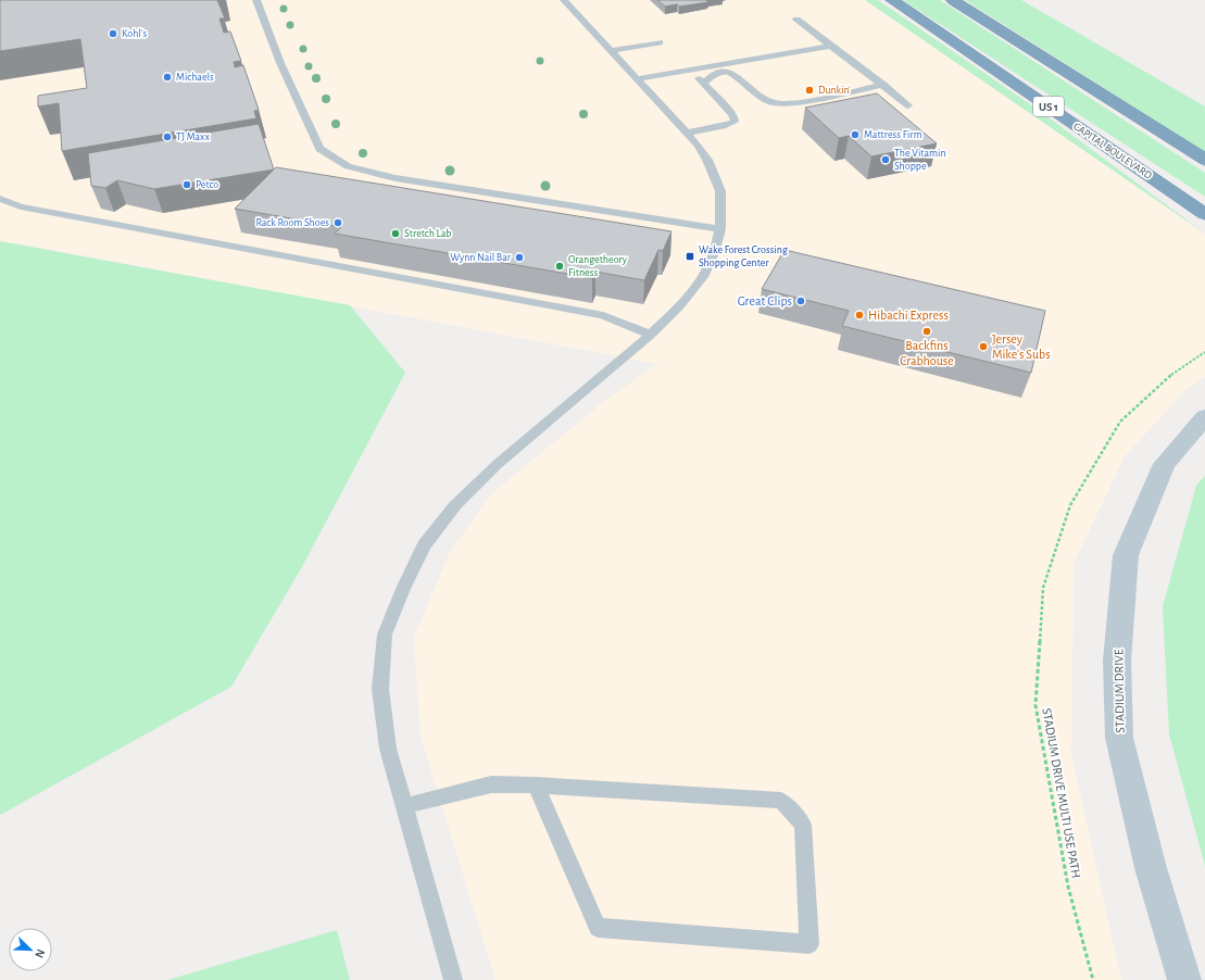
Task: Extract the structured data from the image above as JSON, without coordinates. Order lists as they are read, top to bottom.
{
  "streets": {
    "highway": ["US 1", "CAPITAL BOULEVARD"],
    "street": ["STADIUM DRIVE"],
    "path": ["STADIUM DRIVE MULTI USE PATH"]
  },
  "places": {
    "other": [
      "Kohl's",
      "Michaels",
      "Dunkin'",
      "Mattress Firm",
      "TJ Maxx",
      "The Vitamin Shoppe",
      "Petco",
      "Rack Room Shoes",
      "Stretch Lab",
      "Wynn Nail Bar",
      "Orangetheory Fitness",
      "Great Clips",
      "Hibachi Express",
      "Backfins Crabhouse",
      "Jersey Mike's Subs"
    ],
    "transit": ["Wake Forest Crossing Shopping Center"]
  },
  "north": "bottom right"
}
